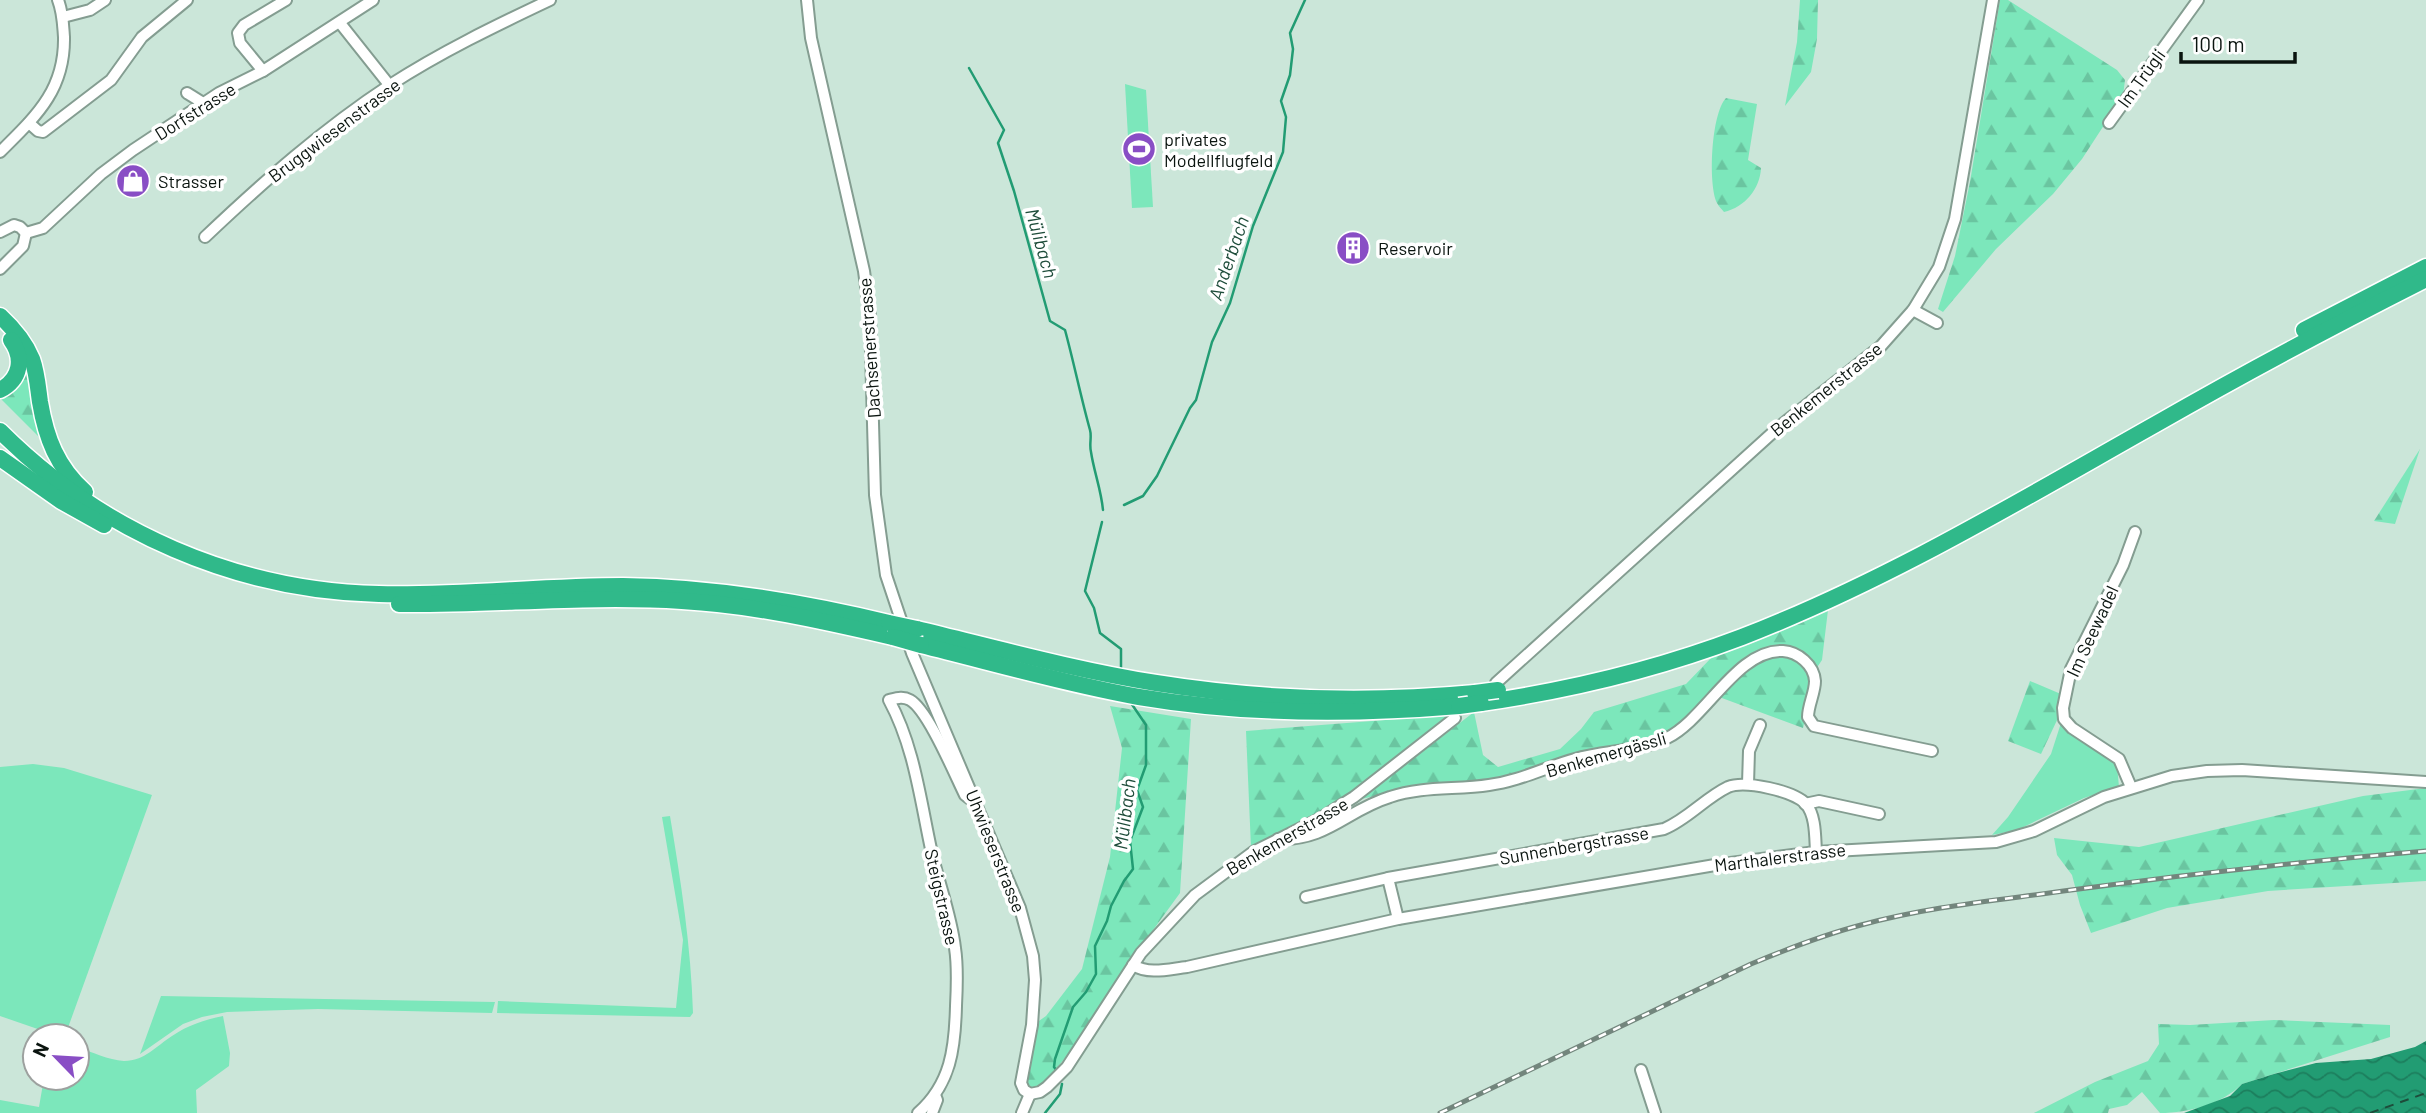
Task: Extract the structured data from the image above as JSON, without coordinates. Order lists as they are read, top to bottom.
{
  "streets": {
    "street": [
      "Im Trügli",
      "Dorfstrasse",
      "Bruggwiesenstrasse",
      "Dachsenerstrasse",
      "Benkemerstrasse",
      "Im Seewadel",
      "Benkemergässli",
      "Sunnenbergstrasse",
      "Uhwieserstrasse",
      "Marthalerstrasse",
      "Steigstrasse"
    ]
  },
  "crossings": [
    ["Dachsenerstrasse", "Uhwieserstrasse"],
    ["Benkemerstrasse", "Benkemergässli"],
    ["Benkemerstrasse", "Uhwieserstrasse"],
    ["Benkemerstrasse", "Marthalerstrasse"],
    ["Im Seewadel", "Marthalerstrasse"],
    ["Uhwieserstrasse", "Steigstrasse"]
  ],
  "water": ["Mülibach", "Anderbach"],
  "places": {
    "sports": ["privates Modellflugfeld"],
    "shop": ["Strasser"],
    "building": ["Reservoir"]
  },
  "scale_bar": "100 m",
  "north": "top left"
}
